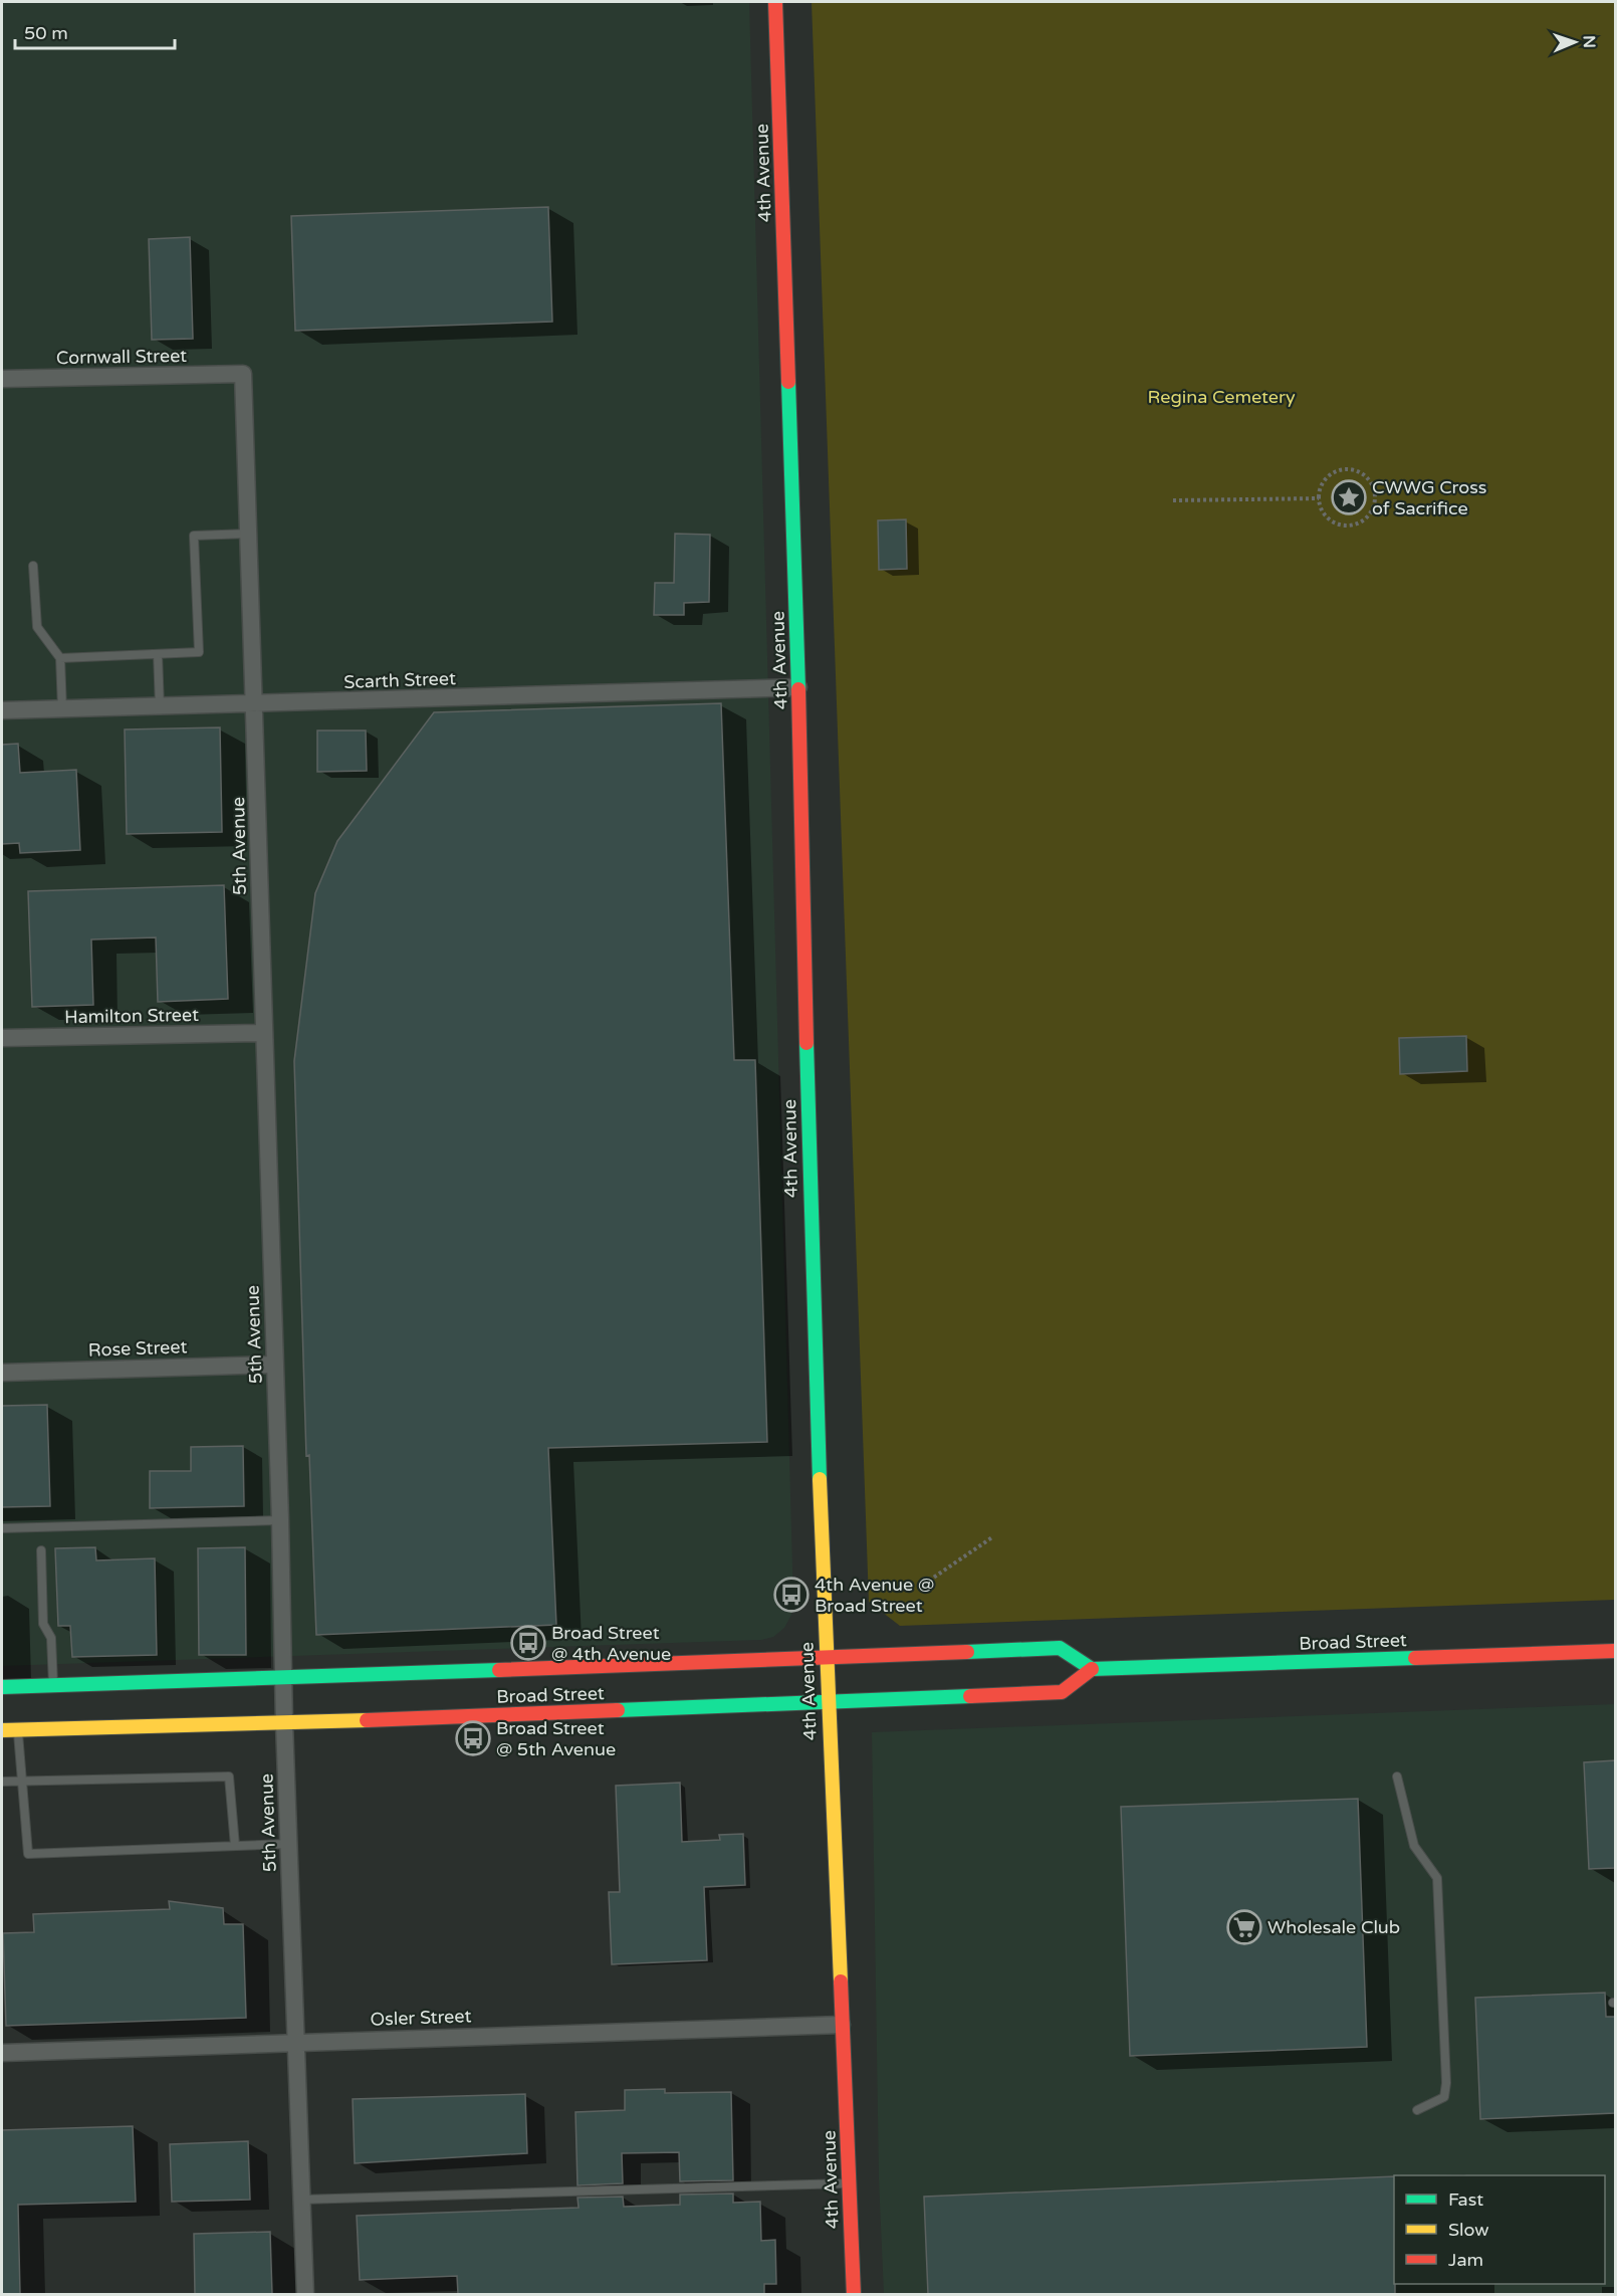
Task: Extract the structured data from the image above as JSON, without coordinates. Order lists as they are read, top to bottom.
{
  "streets": {
    "main road": ["4th Avenue", "Broad Street"],
    "street": [
      "Cornwall Street",
      "Scarth Street",
      "5th Avenue",
      "Hamilton Street",
      "Rose Street",
      "Osler Street"
    ]
  },
  "crossings": [
    ["4th Avenue", "Scarth Street"],
    ["4th Avenue", "Broad Street"],
    ["4th Avenue", "Osler Street"],
    ["Cornwall Street", "5th Avenue"],
    ["Scarth Street", "5th Avenue"],
    ["5th Avenue", "Hamilton Street"],
    ["5th Avenue", "Rose Street"],
    ["5th Avenue", "Broad Street"],
    ["5th Avenue", "Osler Street"]
  ],
  "parks": ["Regina Cemetery"],
  "places": {
    "place": ["CWWG Cross of Sacrifice"],
    "bus stop": ["4th Avenue @ Broad Street", "Broad Street @ 4th Avenue", "Broad Street @ 5th Avenue"],
    "supermarket": ["Wholesale Club"]
  },
  "legend": ["Fast", "Slow", "Jam"],
  "scale_bar": "50 m",
  "north": "right"
}
